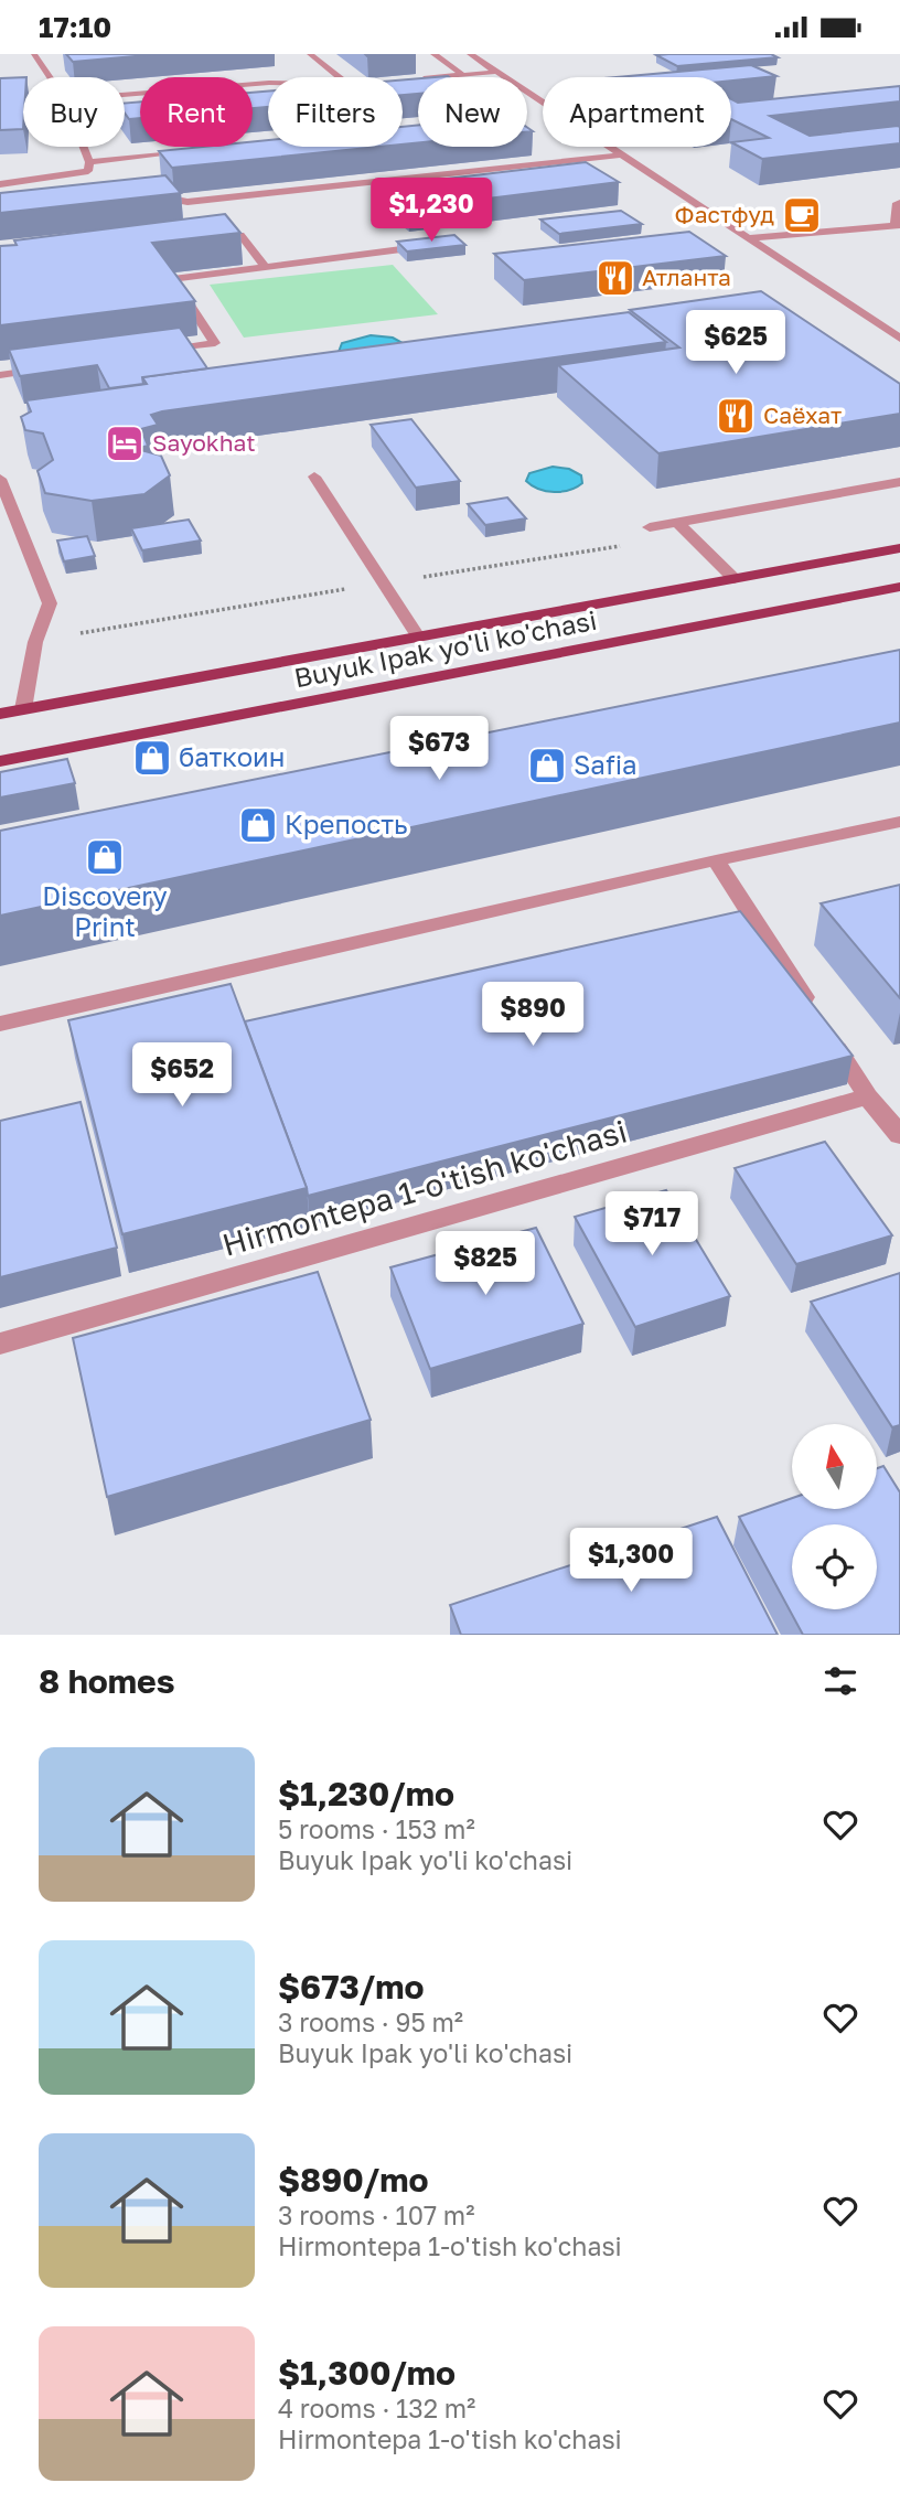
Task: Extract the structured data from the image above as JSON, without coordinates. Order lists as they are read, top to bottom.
{
  "streets": {
    "main road": ["Buyuk Ipak yo'li ko'chasi"],
    "street": ["Hirmontepa 1-o'tish ko'chasi"]
  },
  "places": {
    "cafe": ["Фастфуд"],
    "restaurant": ["Атланта", "Саёхат"],
    "hotel": ["Sayokhat"],
    "shop": [
      "баткоин",
      "Safia",
      "Крепость",
      "Discovery Print"
    ]
  },
  "north": "top",
  "page": {
    "status": "17:10",
    "chip": [
      "Buy",
      "Rent",
      "Filters",
      "New",
      "Apartment"
    ],
    "price": [
      "$1,230",
      "$625",
      "$673",
      "$890",
      "$652",
      "$717",
      "$825",
      "$1,300"
    ],
    "heading": "8 homes",
    "list": [
      {
        "name": "$1,230/mo",
        "note": "5 rooms · 153 m² · Buyuk Ipak yo'li ko'chasi"
      },
      {
        "name": "$673/mo",
        "note": "3 rooms · 95 m² · Buyuk Ipak yo'li ko'chasi"
      },
      {
        "name": "$890/mo",
        "note": "3 rooms · 107 m² · Hirmontepa 1-o'tish ko'chasi"
      },
      {
        "name": "$1,300/mo",
        "note": "4 rooms · 132 m² · Hirmontepa 1-o'tish ko'chasi"
      }
    ]
  }
}
